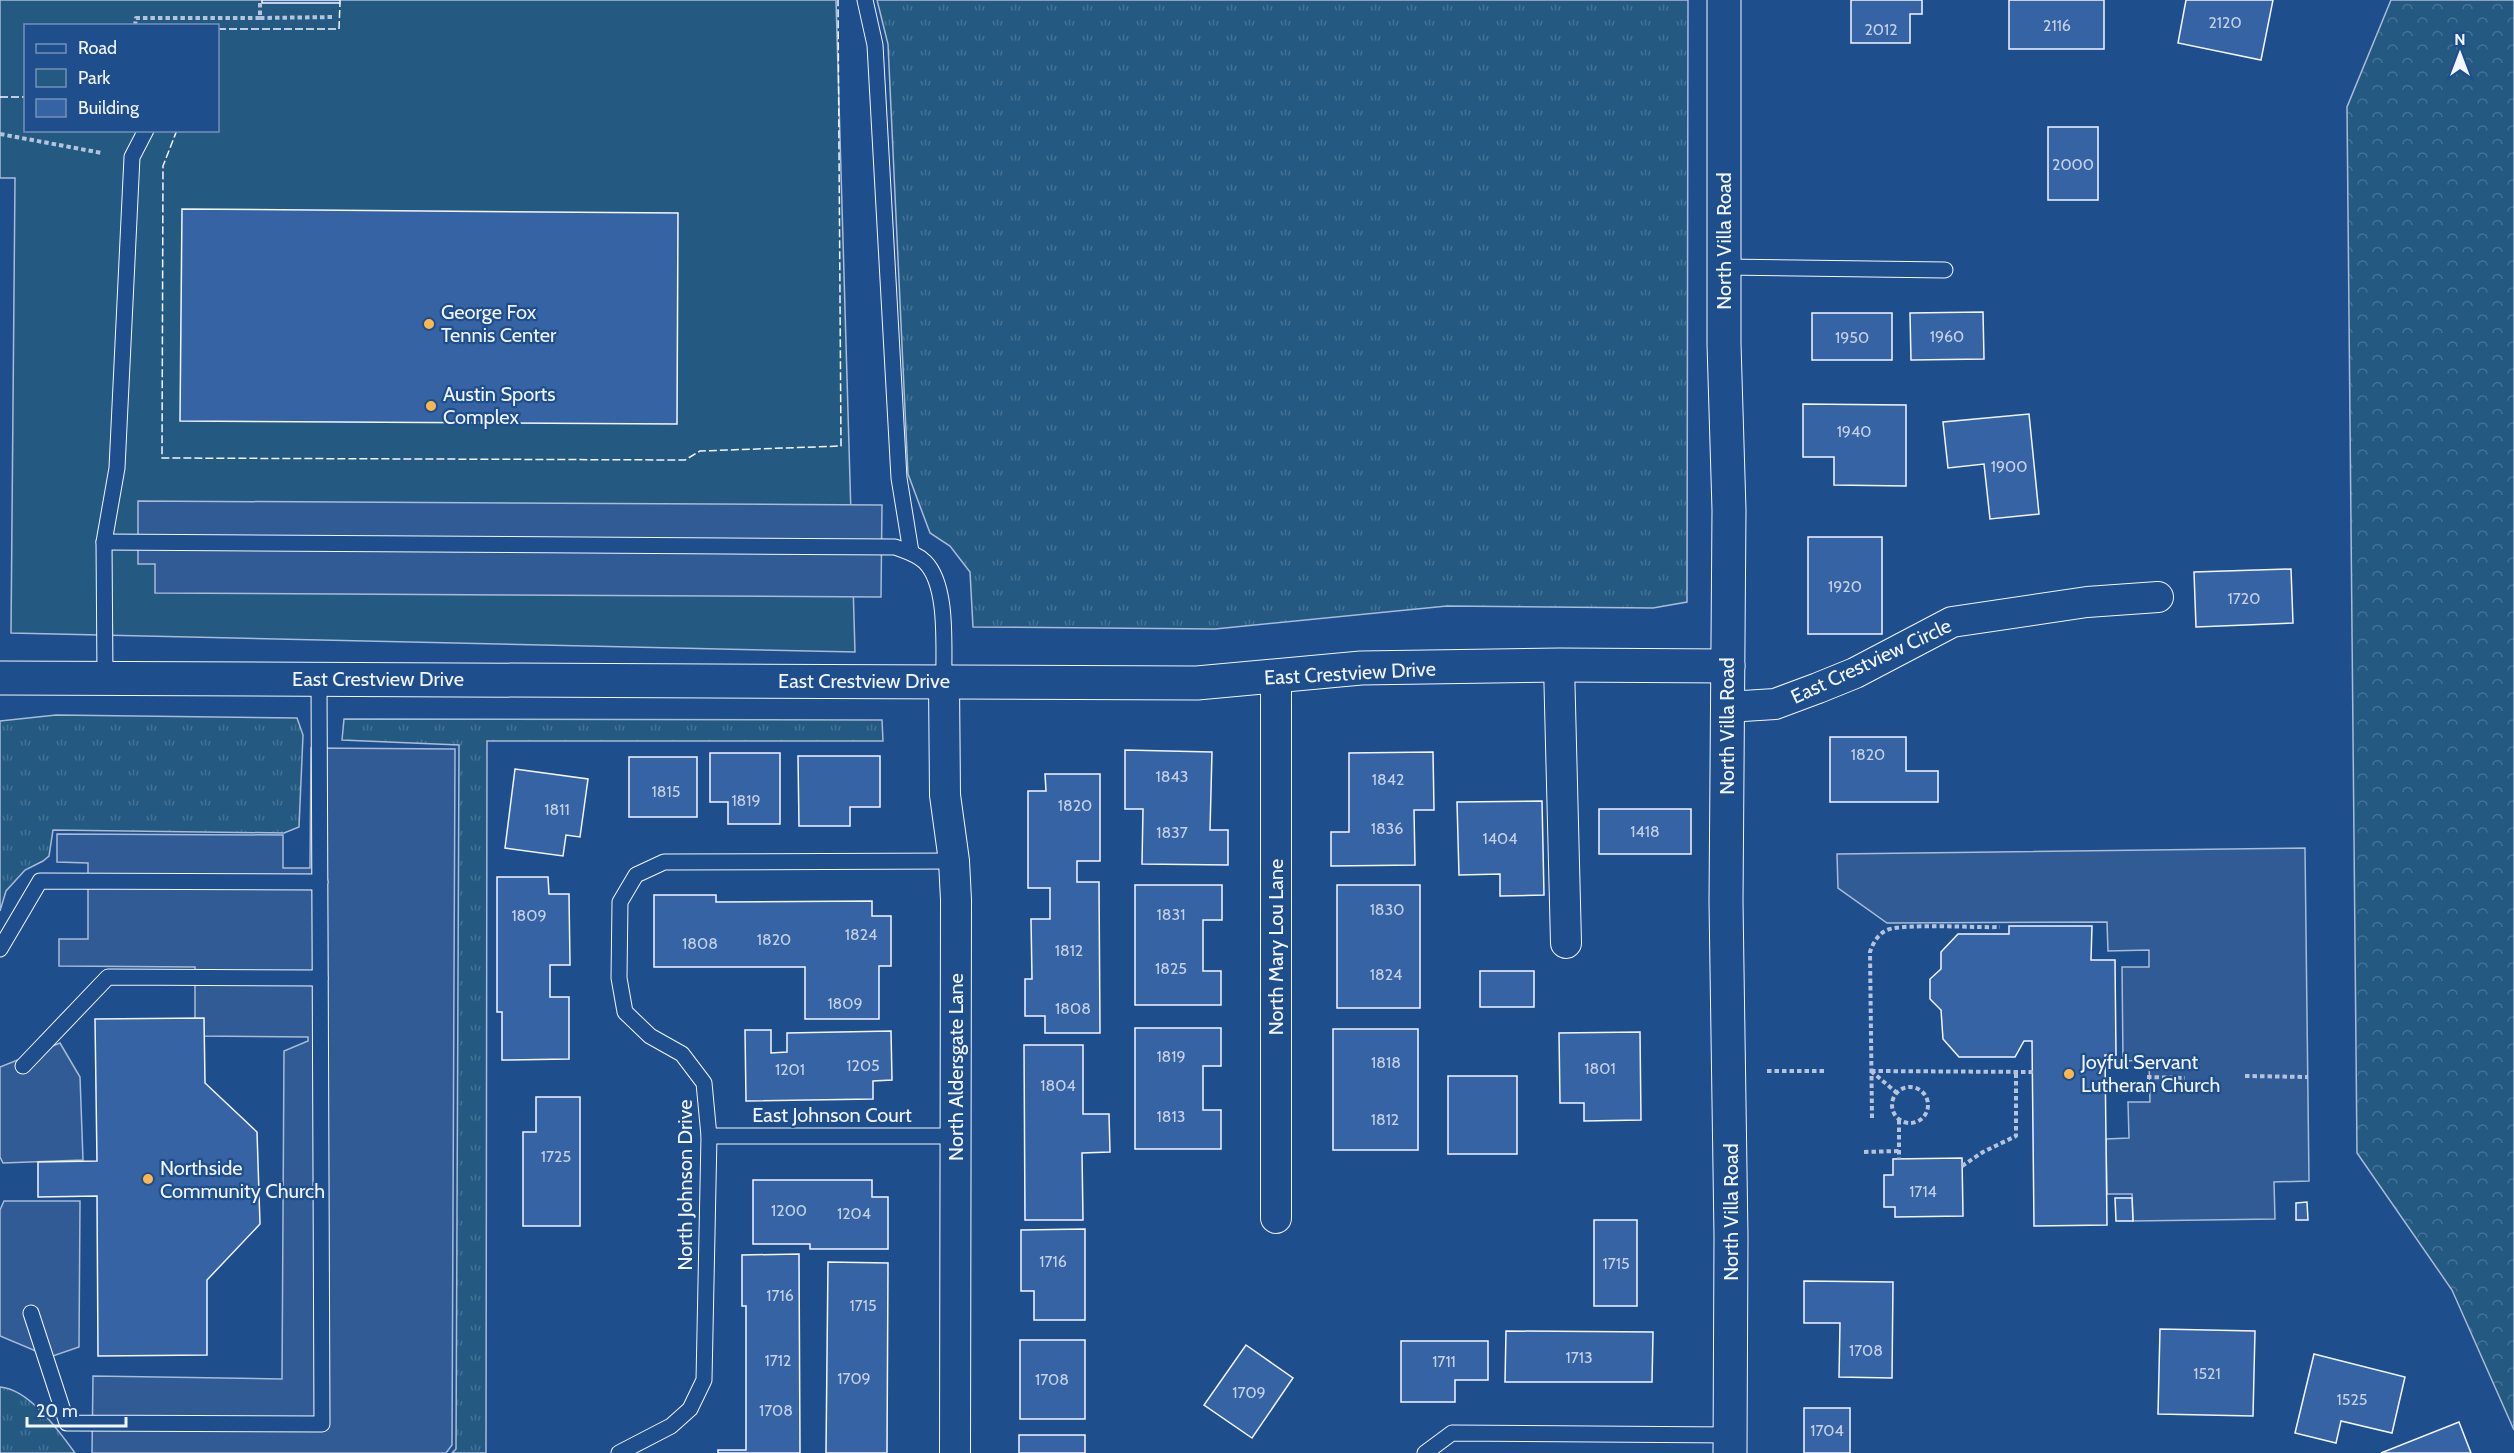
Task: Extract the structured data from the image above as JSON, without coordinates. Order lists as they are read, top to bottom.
{
  "streets": {
    "street": [
      "North Villa Road",
      "East Crestview Circle",
      "East Crestview Drive",
      "North Mary Lou Lane",
      "North Aldersgate Lane"
    ],
    "lane": ["East Johnson Court", "North Johnson Drive"]
  },
  "crossings": [
    ["North Villa Road", "East Crestview Circle"],
    ["North Villa Road", "East Crestview Drive"],
    ["East Crestview Drive", "North Mary Lou Lane"],
    ["East Crestview Drive", "North Aldersgate Lane"],
    ["North Aldersgate Lane", "East Johnson Court"],
    ["North Aldersgate Lane", "North Johnson Drive"],
    ["East Johnson Court", "North Johnson Drive"]
  ],
  "places": [
    "George Fox Tennis Center",
    "Austin Sports Complex",
    "Joyful Servant Lutheran Church",
    "Northside Community Church"
  ],
  "house_numbers": [
    "2120",
    "2116",
    "2012",
    "2000",
    "1960",
    "1950",
    "1940",
    "1900",
    "1920",
    "1720",
    "1820",
    "1843",
    "1842",
    "1815",
    "1819",
    "1820",
    "1811",
    "1836",
    "1418",
    "1837",
    "1404",
    "1830",
    "1831",
    "1809",
    "1824",
    "1820",
    "1808",
    "1812",
    "1825",
    "1824",
    "1809",
    "1808",
    "1819",
    "1818",
    "1205",
    "1801",
    "1201",
    "1804",
    "1813",
    "1812",
    "1725",
    "1714",
    "1200",
    "1204",
    "1716",
    "1715",
    "1716",
    "1715",
    "1708",
    "1713",
    "1712",
    "1711",
    "1521",
    "1709",
    "1708",
    "1709",
    "1525",
    "1708",
    "1704"
  ],
  "legend": ["Road", "Park", "Building"],
  "scale_bar": "20 m",
  "north": "top"
}
